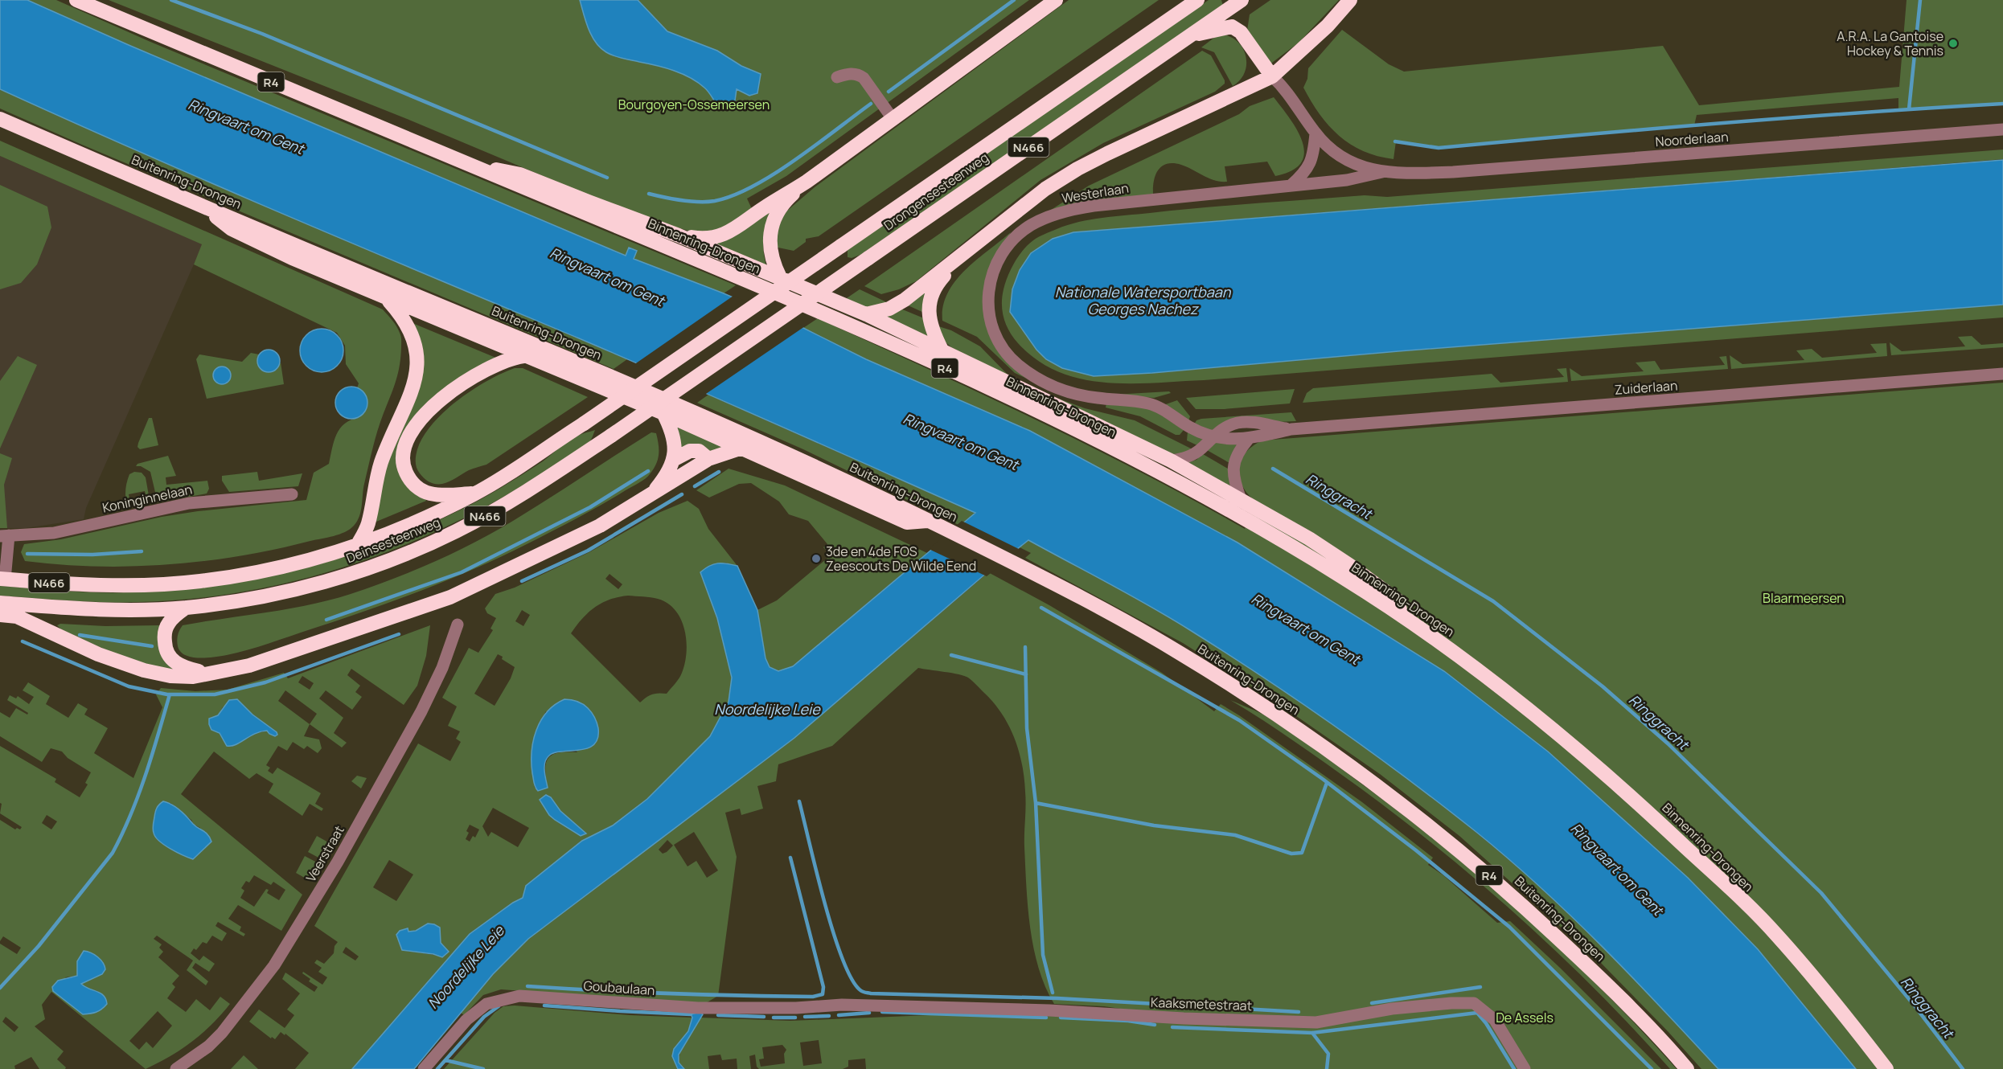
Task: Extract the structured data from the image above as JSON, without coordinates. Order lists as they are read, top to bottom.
{
  "streets": {
    "highway": [
      "R4",
      "N466",
      "Buitenring-Drongen",
      "Drongensesteenweg",
      "Binnenring-Drongen",
      "Deinsesteenweg"
    ],
    "street": [
      "Noorderlaan",
      "Westerlaan",
      "Zuiderlaan",
      "Koninginnelaan",
      "Veerstraat",
      "Goubaulaan",
      "Kaaksmetestraat"
    ]
  },
  "crossings": [
    ["Noorderlaan", "Westerlaan"],
    ["Drongensesteenweg", "Deinsesteenweg"],
    ["Westerlaan", "Zuiderlaan"],
    ["Koninginnelaan", "Deinsesteenweg"],
    ["Goubaulaan", "Kaaksmetestraat"]
  ],
  "water": [
    "Ringvaart om Gent",
    "Nationale Watersportbaan Georges Nachez",
    "Ringgracht",
    "Noordelijke Leie"
  ],
  "parks": ["Bourgoyen-Ossemeersen", "Blaarmeersen", "De Assels"],
  "places": ["A.R.A. La Gantoise Hockey & Tennis", "3de en 4de FOS Zeescouts De Wilde Eend"]
}
